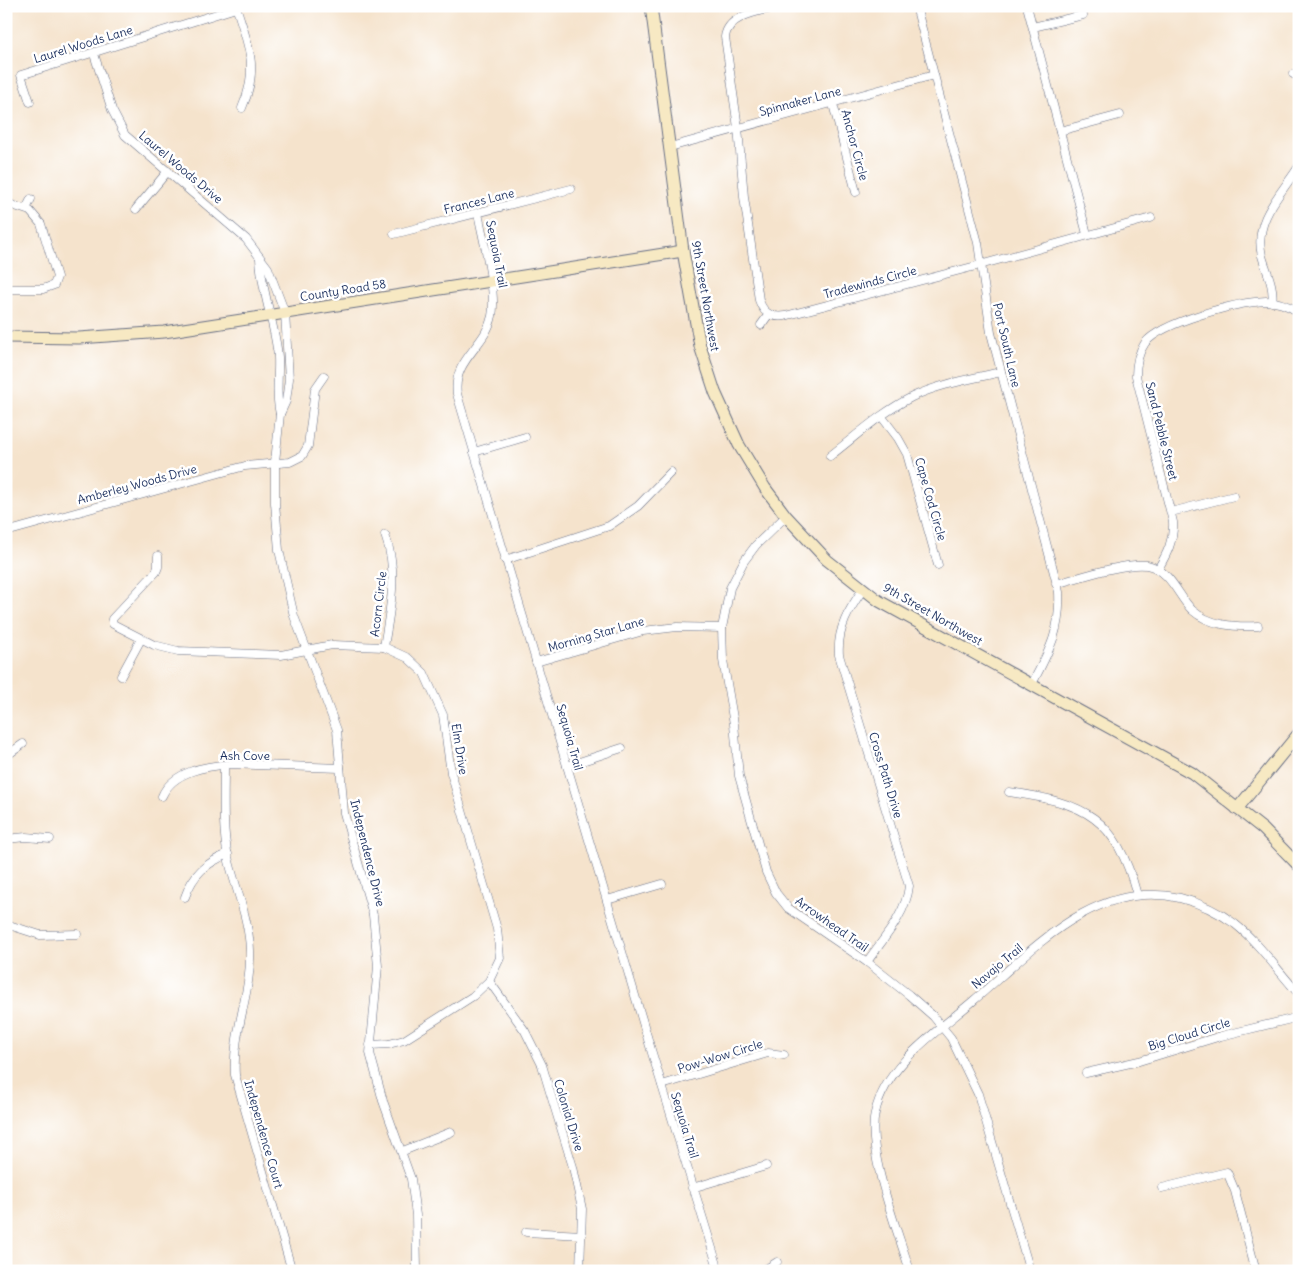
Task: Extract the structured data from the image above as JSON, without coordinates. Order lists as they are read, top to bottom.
{
  "streets": {
    "street": [
      "Laurel Woods Lane",
      "Spinnaker Lane",
      "Anchor Circle",
      "Laurel Woods Drive",
      "Frances Lane",
      "Sequoia Trail",
      "Tradewinds Circle",
      "County Road 58",
      "9th Street Northwest",
      "Port South Lane",
      "Sand Pebble Street",
      "Amberley Woods Drive",
      "Cape Cod Circle",
      "Acorn Circle",
      "Morning Star Lane",
      "Elm Drive",
      "Ash Cove",
      "Cross Path Drive",
      "Independence Drive",
      "Arrowhead Trail",
      "Navajo Trail",
      "Big Cloud Circle",
      "Pow-Wow Circle",
      "Colonial Drive",
      "Independence Court"
    ]
  },
  "crossings": [
    ["Laurel Woods Lane", "Laurel Woods Drive"],
    ["Spinnaker Lane", "Anchor Circle"],
    ["Spinnaker Lane", "9th Street Northwest"],
    ["Spinnaker Lane", "Port South Lane"],
    ["Laurel Woods Drive", "County Road 58"],
    ["Laurel Woods Drive", "Independence Drive"],
    ["Frances Lane", "Sequoia Trail"],
    ["Sequoia Trail", "County Road 58"],
    ["Sequoia Trail", "Morning Star Lane"],
    ["Sequoia Trail", "Pow-Wow Circle"],
    ["Tradewinds Circle", "Port South Lane"],
    ["County Road 58", "9th Street Northwest"],
    ["County Road 58", "Independence Drive"],
    ["9th Street Northwest", "Port South Lane"],
    ["9th Street Northwest", "Cross Path Drive"],
    ["9th Street Northwest", "Arrowhead Trail"],
    ["Amberley Woods Drive", "Independence Drive"],
    ["Acorn Circle", "Elm Drive"],
    ["Morning Star Lane", "Arrowhead Trail"],
    ["Elm Drive", "Independence Drive"],
    ["Elm Drive", "Colonial Drive"],
    ["Ash Cove", "Independence Drive"],
    ["Ash Cove", "Independence Court"],
    ["Cross Path Drive", "Arrowhead Trail"],
    ["Arrowhead Trail", "Navajo Trail"]
  ]
}
